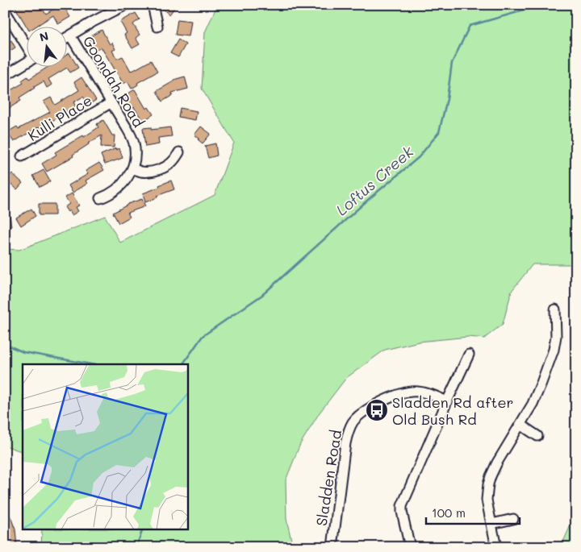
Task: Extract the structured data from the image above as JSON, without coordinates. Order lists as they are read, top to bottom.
{
  "streets": {
    "street": ["Goondah Road", "Kulli Place", "Sladden Road"]
  },
  "crossings": [
    ["Goondah Road", "Kulli Place"]
  ],
  "water": ["Loftus Creek"],
  "places": {
    "bus stop": ["Sladden Rd after Old Bush Rd"]
  },
  "scale_bar": "100 m",
  "north": "top"
}
